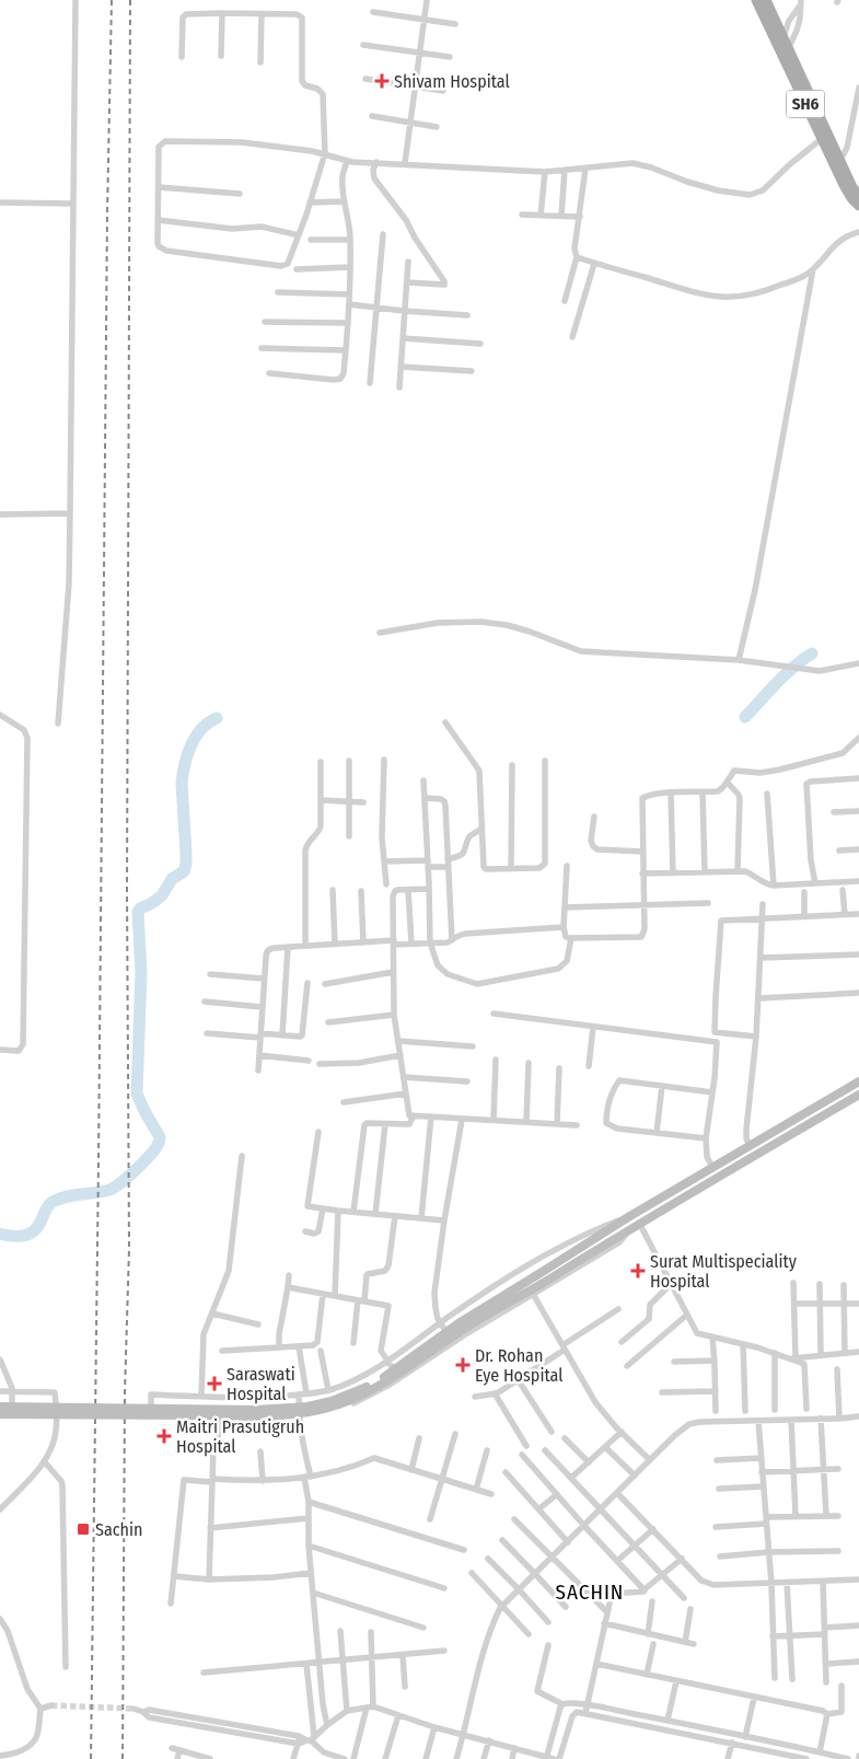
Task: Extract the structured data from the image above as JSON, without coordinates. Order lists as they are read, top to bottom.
{
  "streets": {
    "main road": ["SH6"]
  },
  "districts": ["SACHIN"],
  "places": {
    "health": [
      "Shivam Hospital",
      "Surat Multispeciality Hospital",
      "Dr. Rohan Eye Hospital",
      "Saraswati Hospital",
      "Maitri Prasutigruh Hospital"
    ],
    "transit": ["Sachin"]
  }
}
